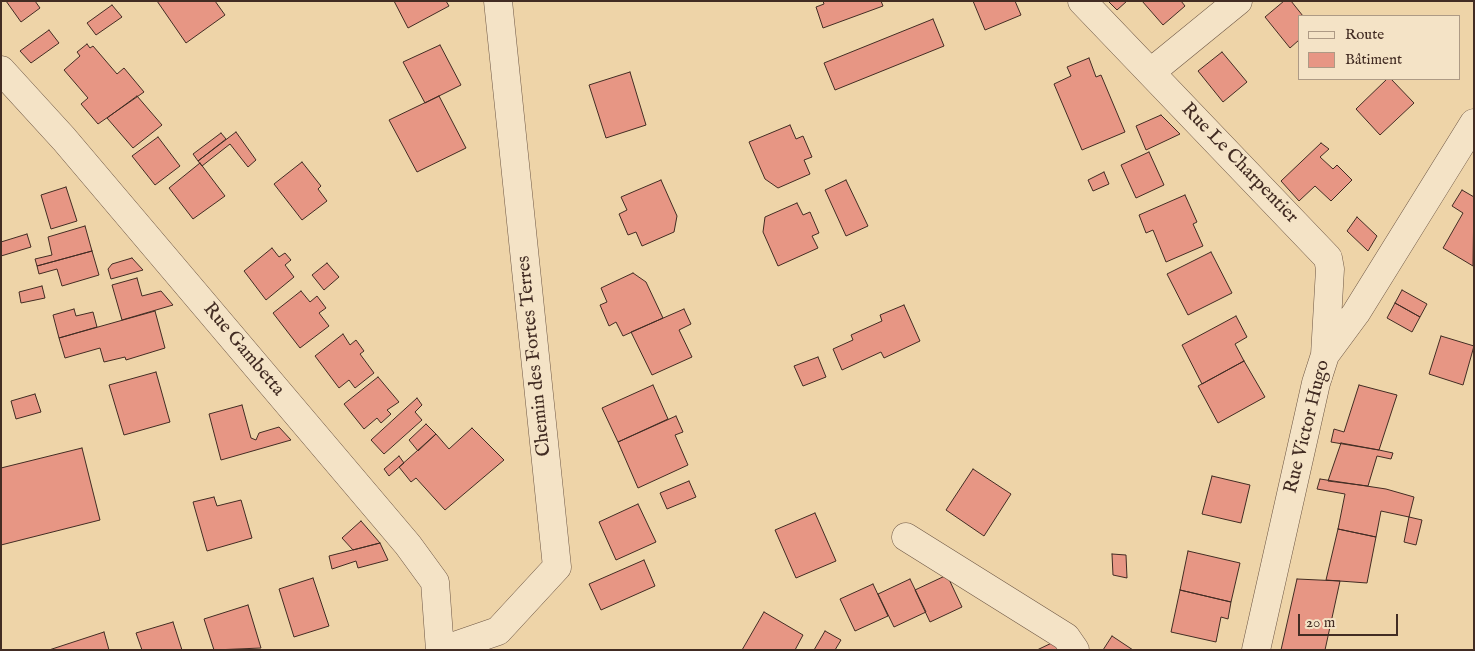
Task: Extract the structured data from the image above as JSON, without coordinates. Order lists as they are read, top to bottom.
{
  "streets": {
    "street": [
      "Rue Le Charpentier",
      "Rue Gambetta",
      "Chemin des Fortes Terres",
      "Rue Victor Hugo"
    ]
  },
  "crossings": [
    ["Rue Le Charpentier", "Rue Victor Hugo"],
    ["Rue Gambetta", "Chemin des Fortes Terres"]
  ],
  "legend": ["Route", "Bâtiment"],
  "scale_bar": "20 m"
}
